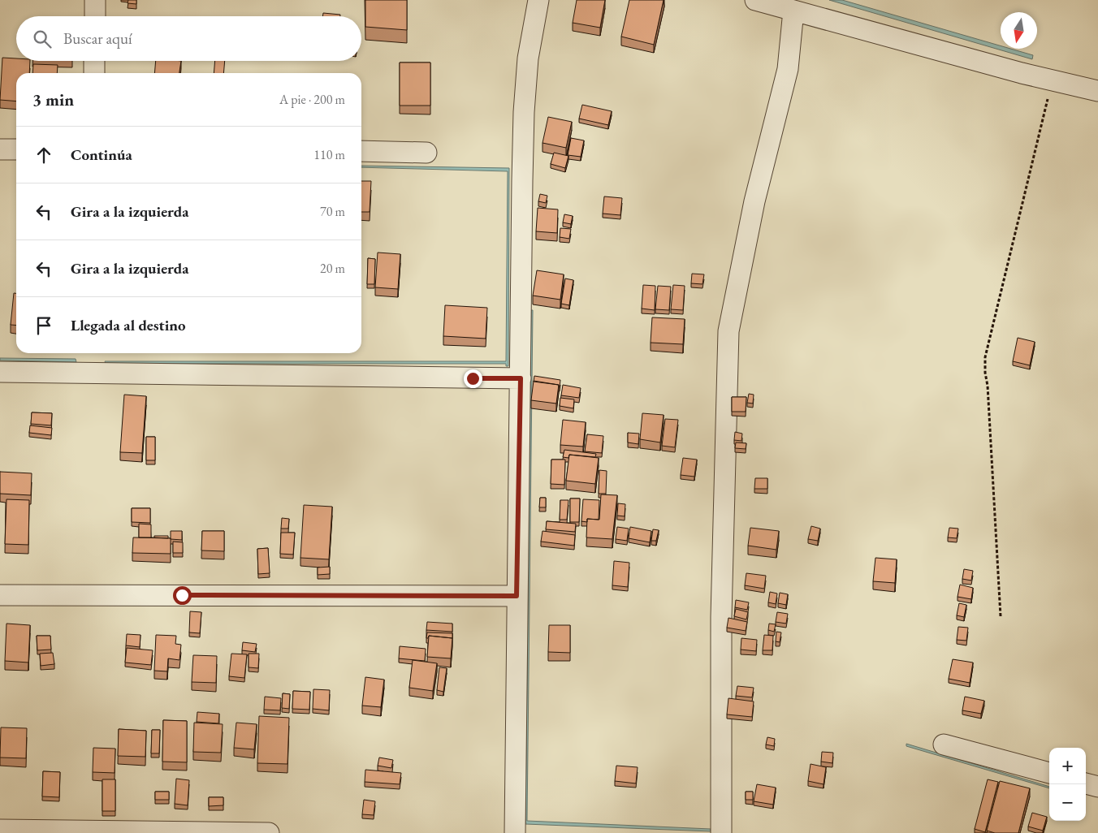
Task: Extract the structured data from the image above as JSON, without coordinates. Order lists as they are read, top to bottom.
{
  "north": "bottom",
  "page": {
    "search": "Buscar aquí",
    "heading": ["3 min", "A pie · 200 m"],
    "list": [
      ["Continúa", "110 m"],
      ["Gira a la izquierda", "70 m"],
      ["Gira a la izquierda", "20 m"],
      "Llegada al destino"
    ],
    "map_buttons": ["+", "−"]
  }
}
